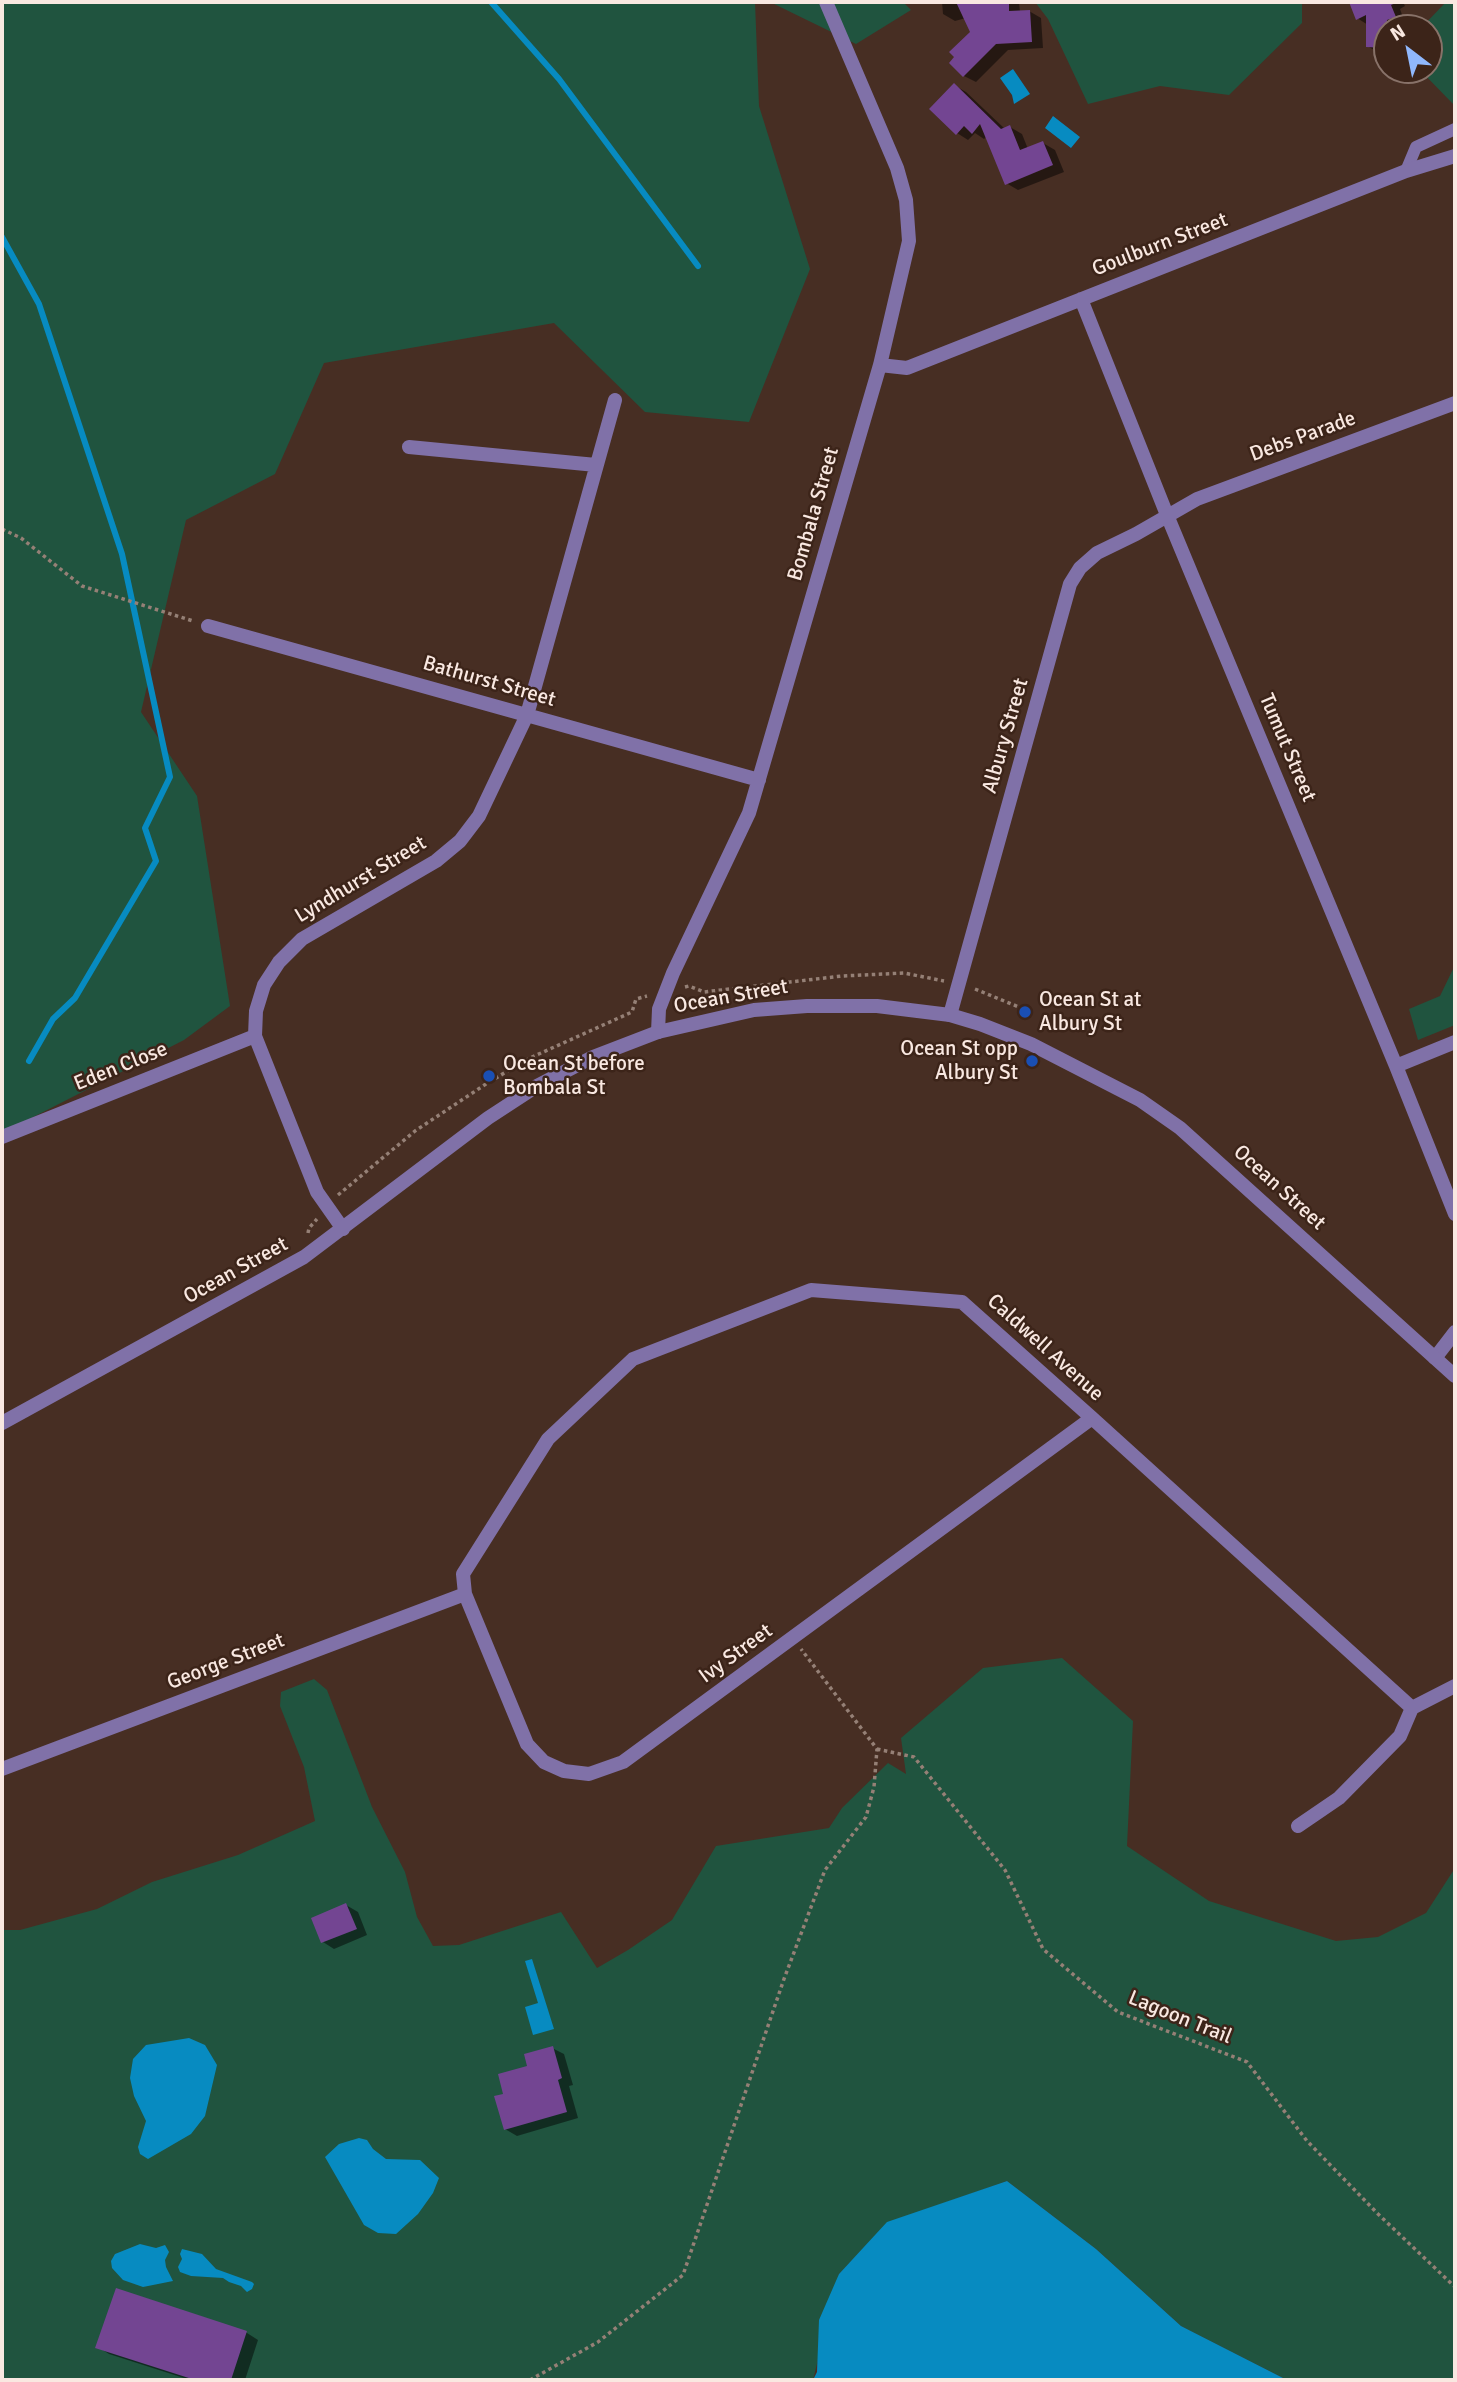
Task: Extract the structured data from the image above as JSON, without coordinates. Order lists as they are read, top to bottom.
{
  "streets": {
    "street": [
      "Goulburn Street",
      "Debs Parade",
      "Bombala Street",
      "Bathurst Street",
      "Albury Street",
      "Tumut Street",
      "Lyndhurst Street",
      "Ocean Street",
      "Eden Close",
      "Caldwell Avenue",
      "Ivy Street",
      "George Street"
    ],
    "path": ["Lagoon Trail"]
  },
  "crossings": [
    ["Goulburn Street", "Bombala Street"],
    ["Goulburn Street", "Tumut Street"],
    ["Debs Parade", "Albury Street"],
    ["Debs Parade", "Tumut Street"],
    ["Bombala Street", "Bathurst Street"],
    ["Bombala Street", "Ocean Street"],
    ["Bathurst Street", "Lyndhurst Street"],
    ["Albury Street", "Tumut Street"],
    ["Albury Street", "Ocean Street"],
    ["Lyndhurst Street", "Ocean Street"],
    ["Lyndhurst Street", "Eden Close"],
    ["Caldwell Avenue", "Ivy Street"],
    ["Caldwell Avenue", "George Street"],
    ["Ivy Street", "George Street"]
  ],
  "places": ["Ocean St at Albury St", "Ocean St opp Albury St", "Ocean St before Bombala St"],
  "north": "top left"
}
